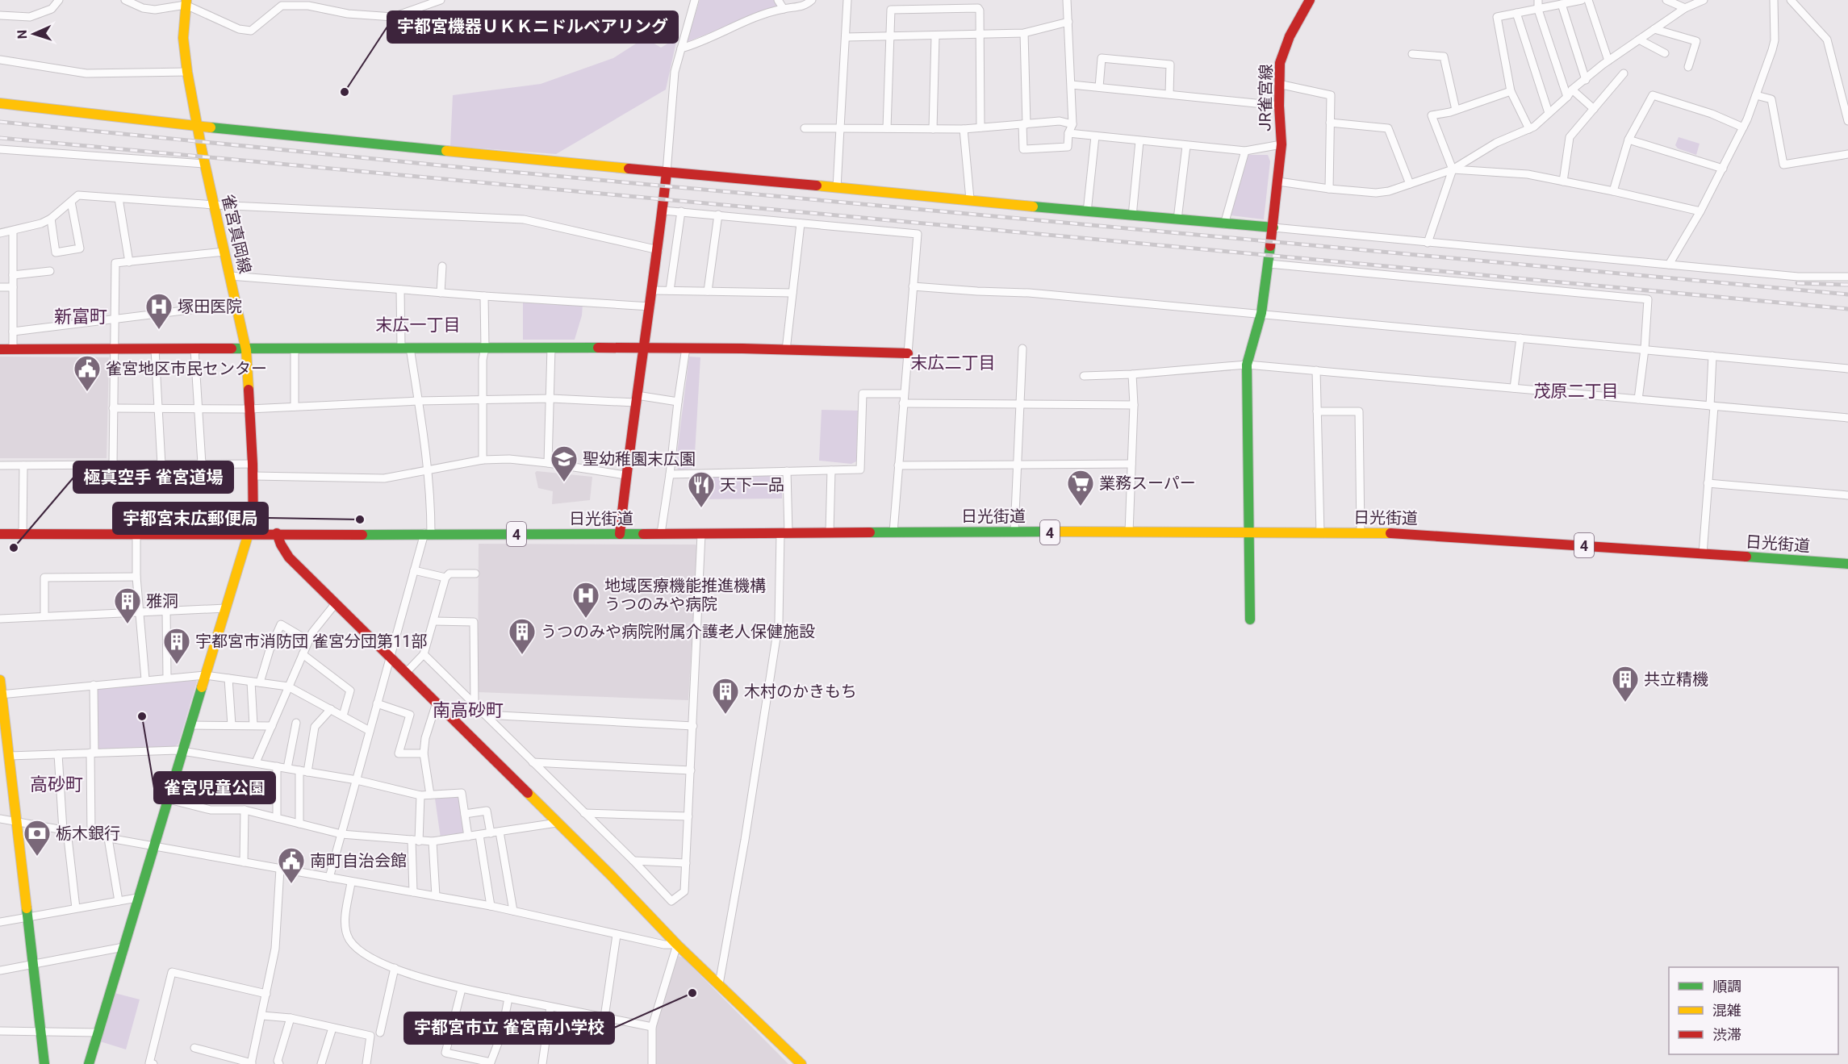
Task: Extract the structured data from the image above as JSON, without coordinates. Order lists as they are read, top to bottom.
{
  "streets": {
    "main road": [
      "JR雀宮線",
      "雀宮真岡線",
      "日光街道",
      "4"
    ]
  },
  "crossings": [
    ["JR雀宮線", "日光街道"],
    ["雀宮真岡線", "日光街道"],
    ["雀宮真岡線", "4"],
    ["日光街道", "4"]
  ],
  "districts": [
    "新富町",
    "末広一丁目",
    "末広二丁目",
    "茂原二丁目",
    "南高砂町",
    "高砂町"
  ],
  "places": {
    "other": [
      "宇都宮機器ＵＫＫニドルベアリング",
      "宇都宮末広郵便局",
      "極真空手 雀宮道場",
      "雀宮児童公園",
      "宇都宮市立 雀宮南小学校"
    ],
    "hospital": ["塚田医院", "地域医療機能推進機構 うつのみや病院"],
    "public building": ["雀宮地区市民センター", "南町自治会館"],
    "school or university": ["聖幼稚園末広園"],
    "supermarket": ["業務スーパー"],
    "restaurant": ["天下一品"],
    "building": [
      "雅洞",
      "うつのみや病院附属介護老人保健施設",
      "宇都宮市消防団 雀宮分団第11部",
      "共立精機",
      "木村のかきもち"
    ],
    "bank": ["栃木銀行"]
  },
  "legend": ["順調", "混雑", "渋滞"],
  "north": "left"
}
